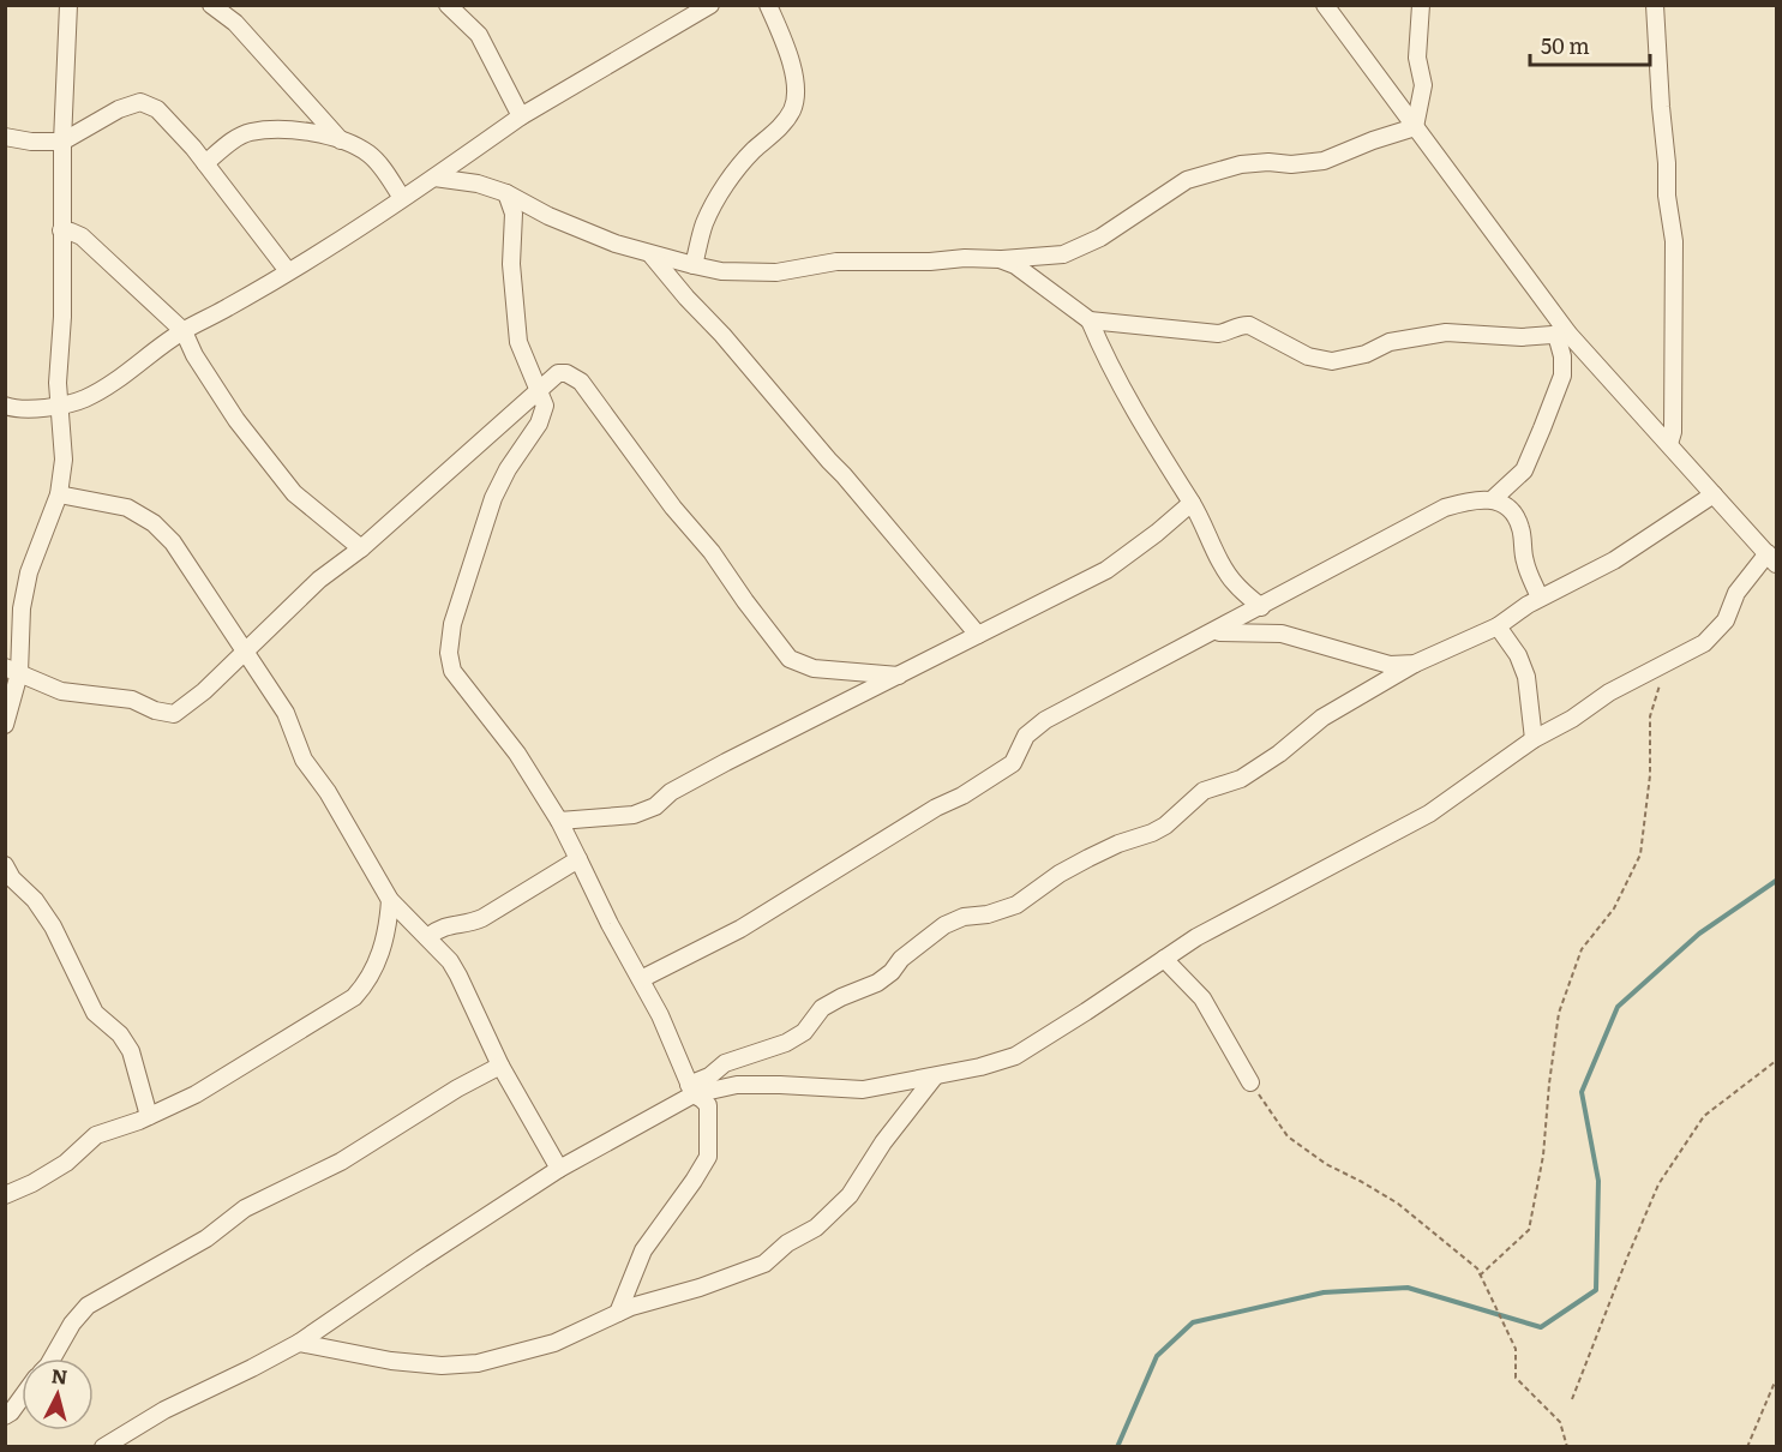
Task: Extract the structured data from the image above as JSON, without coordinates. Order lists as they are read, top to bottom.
{
  "scale_bar": "50 m",
  "north": "top"
}
